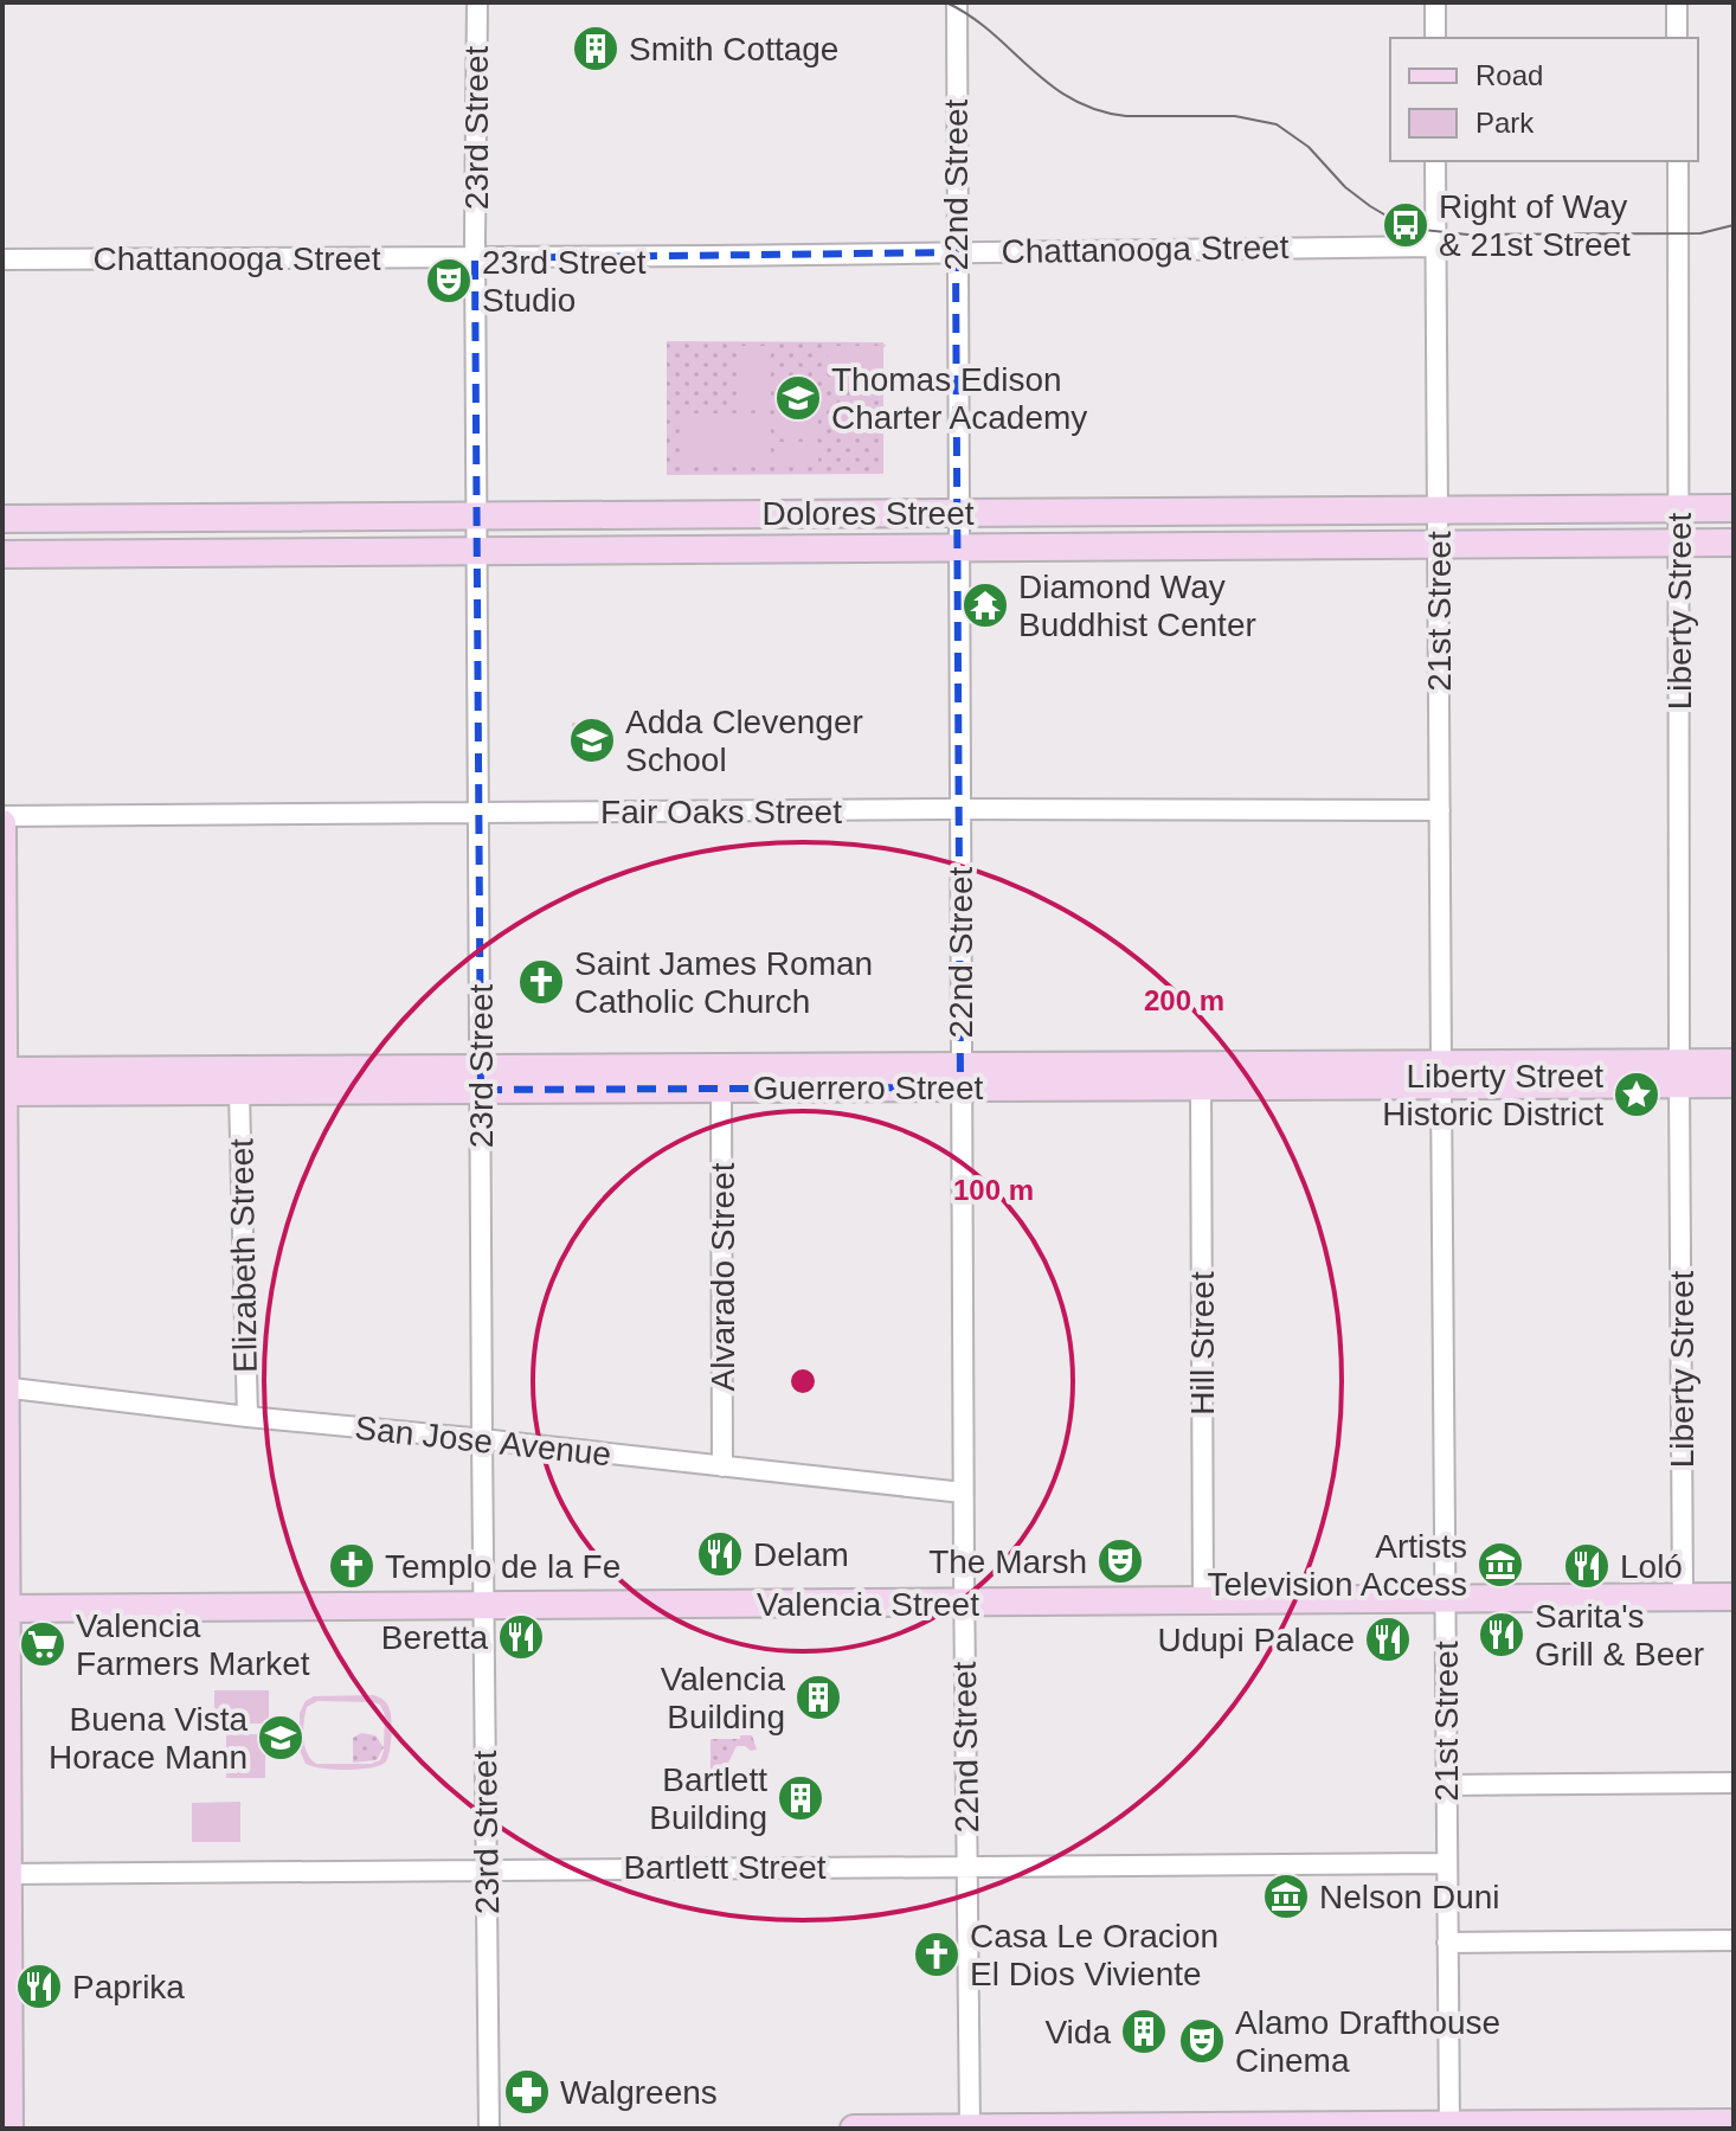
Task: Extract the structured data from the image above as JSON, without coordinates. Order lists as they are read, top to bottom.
{
  "streets": {
    "main road": ["Dolores Street", "Guerrero Street", "Valencia Street"],
    "street": [
      "23rd Street",
      "22nd Street",
      "Chattanooga Street",
      "21st Street",
      "Liberty Street",
      "Fair Oaks Street",
      "Elizabeth Street",
      "Alvarado Street",
      "Hill Street",
      "San Jose Avenue",
      "Bartlett Street"
    ]
  },
  "crossings": [
    ["23rd Street", "Chattanooga Street"],
    ["23rd Street", "Dolores Street"],
    ["23rd Street", "Fair Oaks Street"],
    ["23rd Street", "Guerrero Street"],
    ["23rd Street", "San Jose Avenue"],
    ["23rd Street", "Valencia Street"],
    ["23rd Street", "Bartlett Street"],
    ["22nd Street", "Chattanooga Street"],
    ["22nd Street", "Dolores Street"],
    ["22nd Street", "Fair Oaks Street"],
    ["22nd Street", "Guerrero Street"],
    ["22nd Street", "San Jose Avenue"],
    ["22nd Street", "Valencia Street"],
    ["22nd Street", "Bartlett Street"],
    ["Chattanooga Street", "21st Street"],
    ["Dolores Street", "21st Street"],
    ["Dolores Street", "Liberty Street"],
    ["21st Street", "Fair Oaks Street"],
    ["21st Street", "Guerrero Street"],
    ["21st Street", "Valencia Street"],
    ["21st Street", "Bartlett Street"],
    ["Liberty Street", "Guerrero Street"],
    ["Liberty Street", "Valencia Street"],
    ["Guerrero Street", "Elizabeth Street"],
    ["Guerrero Street", "Alvarado Street"],
    ["Guerrero Street", "Hill Street"],
    ["Elizabeth Street", "San Jose Avenue"],
    ["Alvarado Street", "San Jose Avenue"],
    ["Hill Street", "Valencia Street"]
  ],
  "places": {
    "building": [
      "Smith Cottage",
      "Valencia Building",
      "Bartlett Building",
      "Vida"
    ],
    "bus stop": ["Right of Way & 21st Street"],
    "theatre": ["23rd Street Studio", "The Marsh", "Alamo Drafthouse Cinema"],
    "school or university": ["Thomas Edison Charter Academy", "Adda Clevenger School", "Buena Vista Horace Mann"],
    "temple": ["Diamond Way Buddhist Center"],
    "church": ["Saint James Roman Catholic Church", "Templo de la Fe", "Casa Le Oracion El Dios Viviente"],
    "place": ["Liberty Street Historic District"],
    "restaurant": [
      "Delam",
      "Loló",
      "Sarita's Grill & Beer",
      "Beretta",
      "Udupi Palace",
      "Paprika"
    ],
    "museum": ["Artists Television Access", "Nelson Duni"],
    "supermarket": ["Valencia Farmers Market"],
    "pharmacy": ["Walgreens"]
  },
  "legend": ["Road", "Park"],
  "rings": ["200 m", "100 m"]
}
